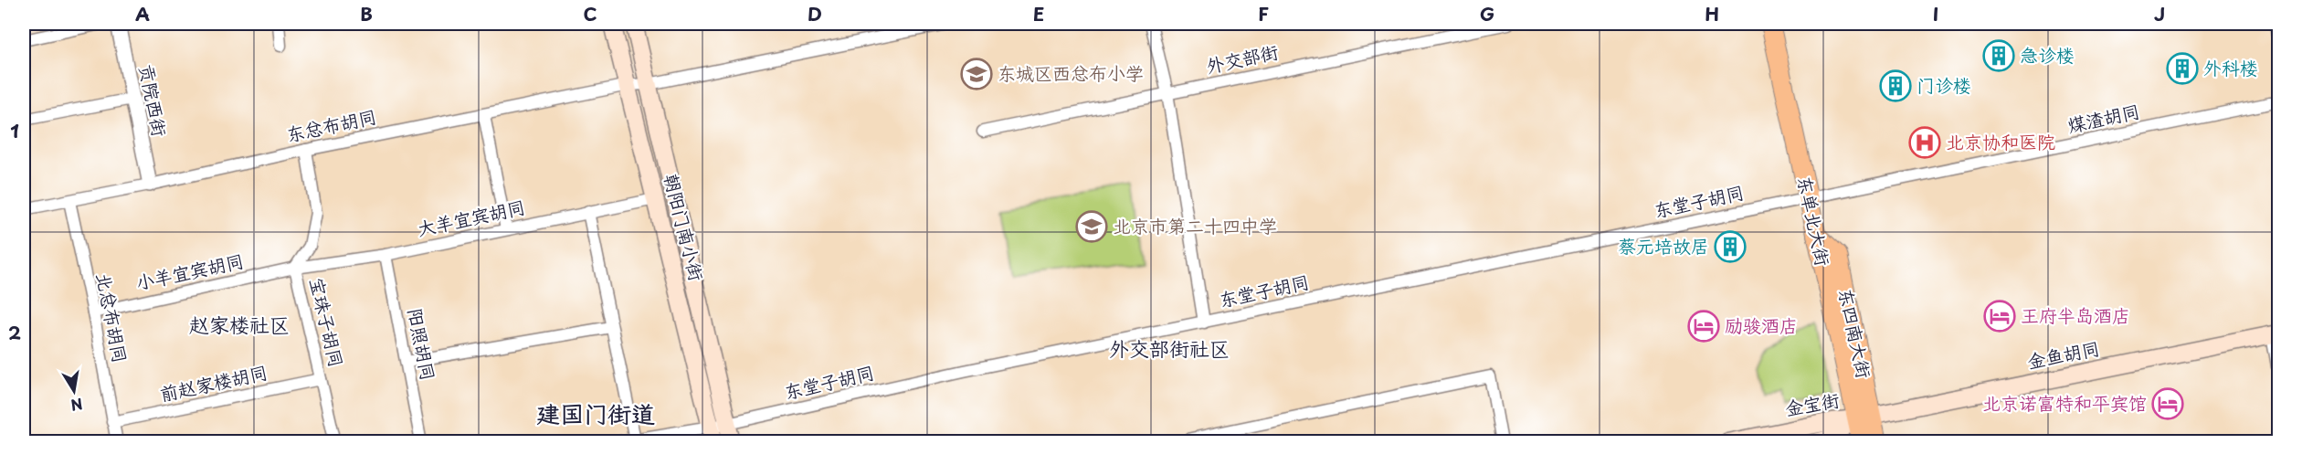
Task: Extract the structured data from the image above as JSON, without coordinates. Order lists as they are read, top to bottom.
{
  "streets": {
    "main road": [
      "东单北大街",
      "朝阳门南小街",
      "金鱼胡同",
      "金宝街"
    ],
    "street": [
      "外交部街",
      "贡院西街",
      "煤渣胡同",
      "东总布胡同",
      "东堂子胡同",
      "大羊宜宾胡同",
      "小羊宜宾胡同",
      "北总布胡同",
      "宝珠子胡同",
      "阳照胡同",
      "前赵家楼胡同"
    ]
  },
  "crossings": [
    ["贡院西街", "东总布胡同"],
    ["煤渣胡同", "东堂子胡同"],
    ["煤渣胡同", "东单北大街"],
    ["东总布胡同", "朝阳门南小街"],
    ["东总布胡同", "北总布胡同"],
    ["东总布胡同", "宝珠子胡同"],
    ["东堂子胡同", "东单北大街"],
    ["东堂子胡同", "朝阳门南小街"],
    ["大羊宜宾胡同", "朝阳门南小街"],
    ["大羊宜宾胡同", "小羊宜宾胡同"],
    ["大羊宜宾胡同", "宝珠子胡同"],
    ["大羊宜宾胡同", "阳照胡同"],
    ["东单北大街", "金鱼胡同"],
    ["东单北大街", "金宝街"],
    ["小羊宜宾胡同", "北总布胡同"],
    ["小羊宜宾胡同", "宝珠子胡同"],
    ["北总布胡同", "前赵家楼胡同"],
    ["宝珠子胡同", "前赵家楼胡同"],
    ["金鱼胡同", "金宝街"]
  ],
  "districts": ["赵家楼社区", "外交部街社区", "建国门街道"],
  "places": {
    "building": [
      "急诊楼",
      "外科楼",
      "门诊楼",
      "蔡元培故居"
    ],
    "school or university": ["东城区西总布小学", "北京市第二十四中学"],
    "hospital": ["北京协和医院"],
    "hotel": ["王府半岛酒店", "励骏酒店", "北京诺富特和平宾馆"]
  },
  "north": "bottom",
  "grid": {
    "columns": [
      "A",
      "B",
      "C",
      "D",
      "E",
      "F",
      "G",
      "H",
      "I",
      "J"
    ],
    "rows": ["1", "2"]
  }
}
